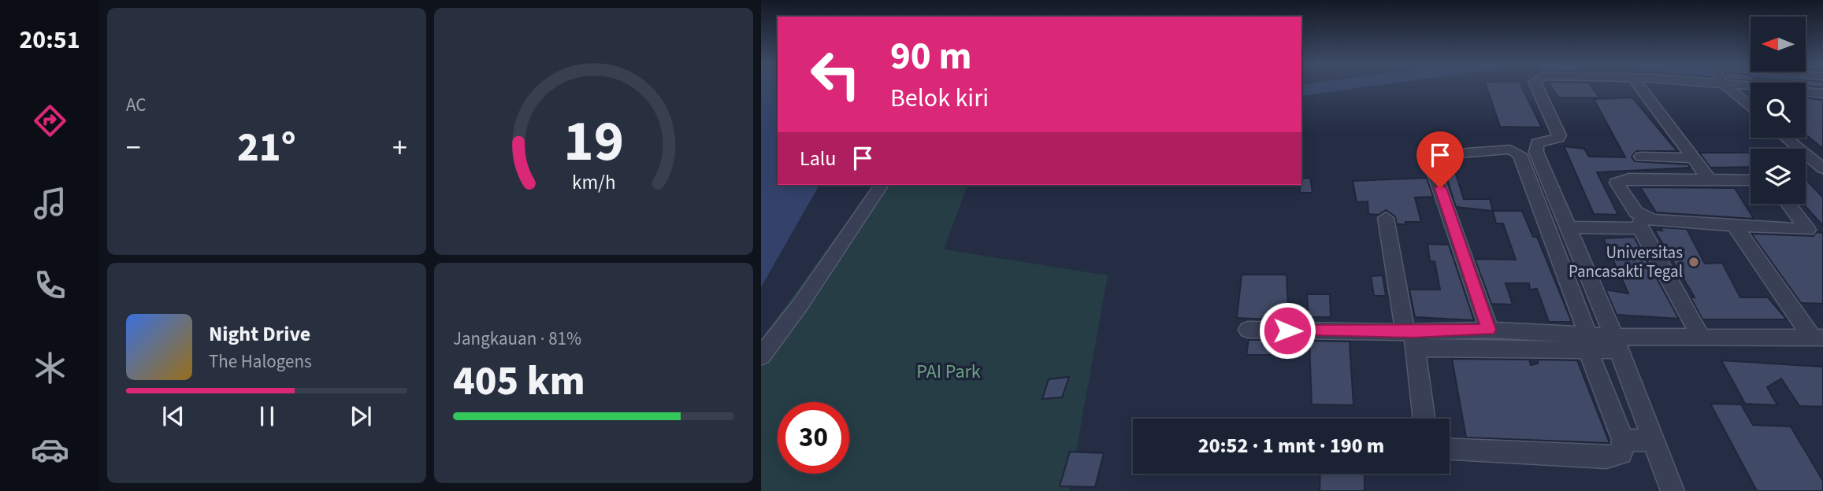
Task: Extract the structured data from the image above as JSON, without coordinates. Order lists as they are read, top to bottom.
{
  "parks": ["PAI Park"],
  "places": ["Universitas Pancasakti Tegal"],
  "north": "left",
  "page": {
    "tabs": "20:51",
    "tile": [
      "AC",
      ["Jangkauan · 81%", "405 km"]
    ],
    "turn": ["90 m", "Belok kiri"],
    "heat": ["−", "21°", "+"],
    "then": "Lalu",
    "song": ["Night Drive", "The Halogens"],
    "limit": "30",
    "trip": "20:52 · 1 mnt · 190 m",
    "gauge": ["19", "km/h"]
  }
}
